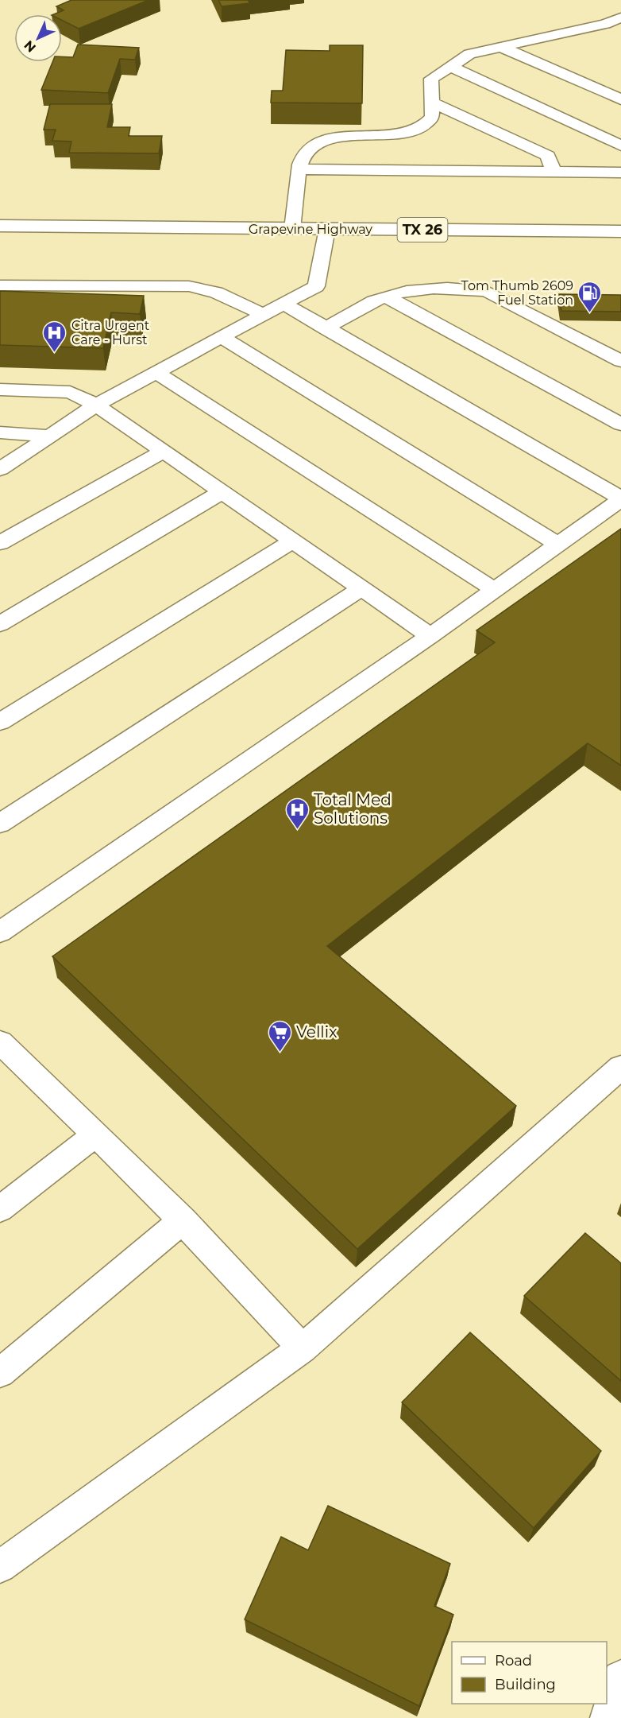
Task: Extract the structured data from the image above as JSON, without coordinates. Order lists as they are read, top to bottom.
{
  "streets": {
    "main road": ["Grapevine Highway", "TX 26"]
  },
  "places": {
    "fuel station": ["Tom Thumb 2609 Fuel Station"],
    "hospital": ["Citra Urgent Care - Hurst", "Total Med Solutions"],
    "supermarket": ["Vellix"]
  },
  "legend": ["Road", "Building"],
  "north": "bottom left"
}
